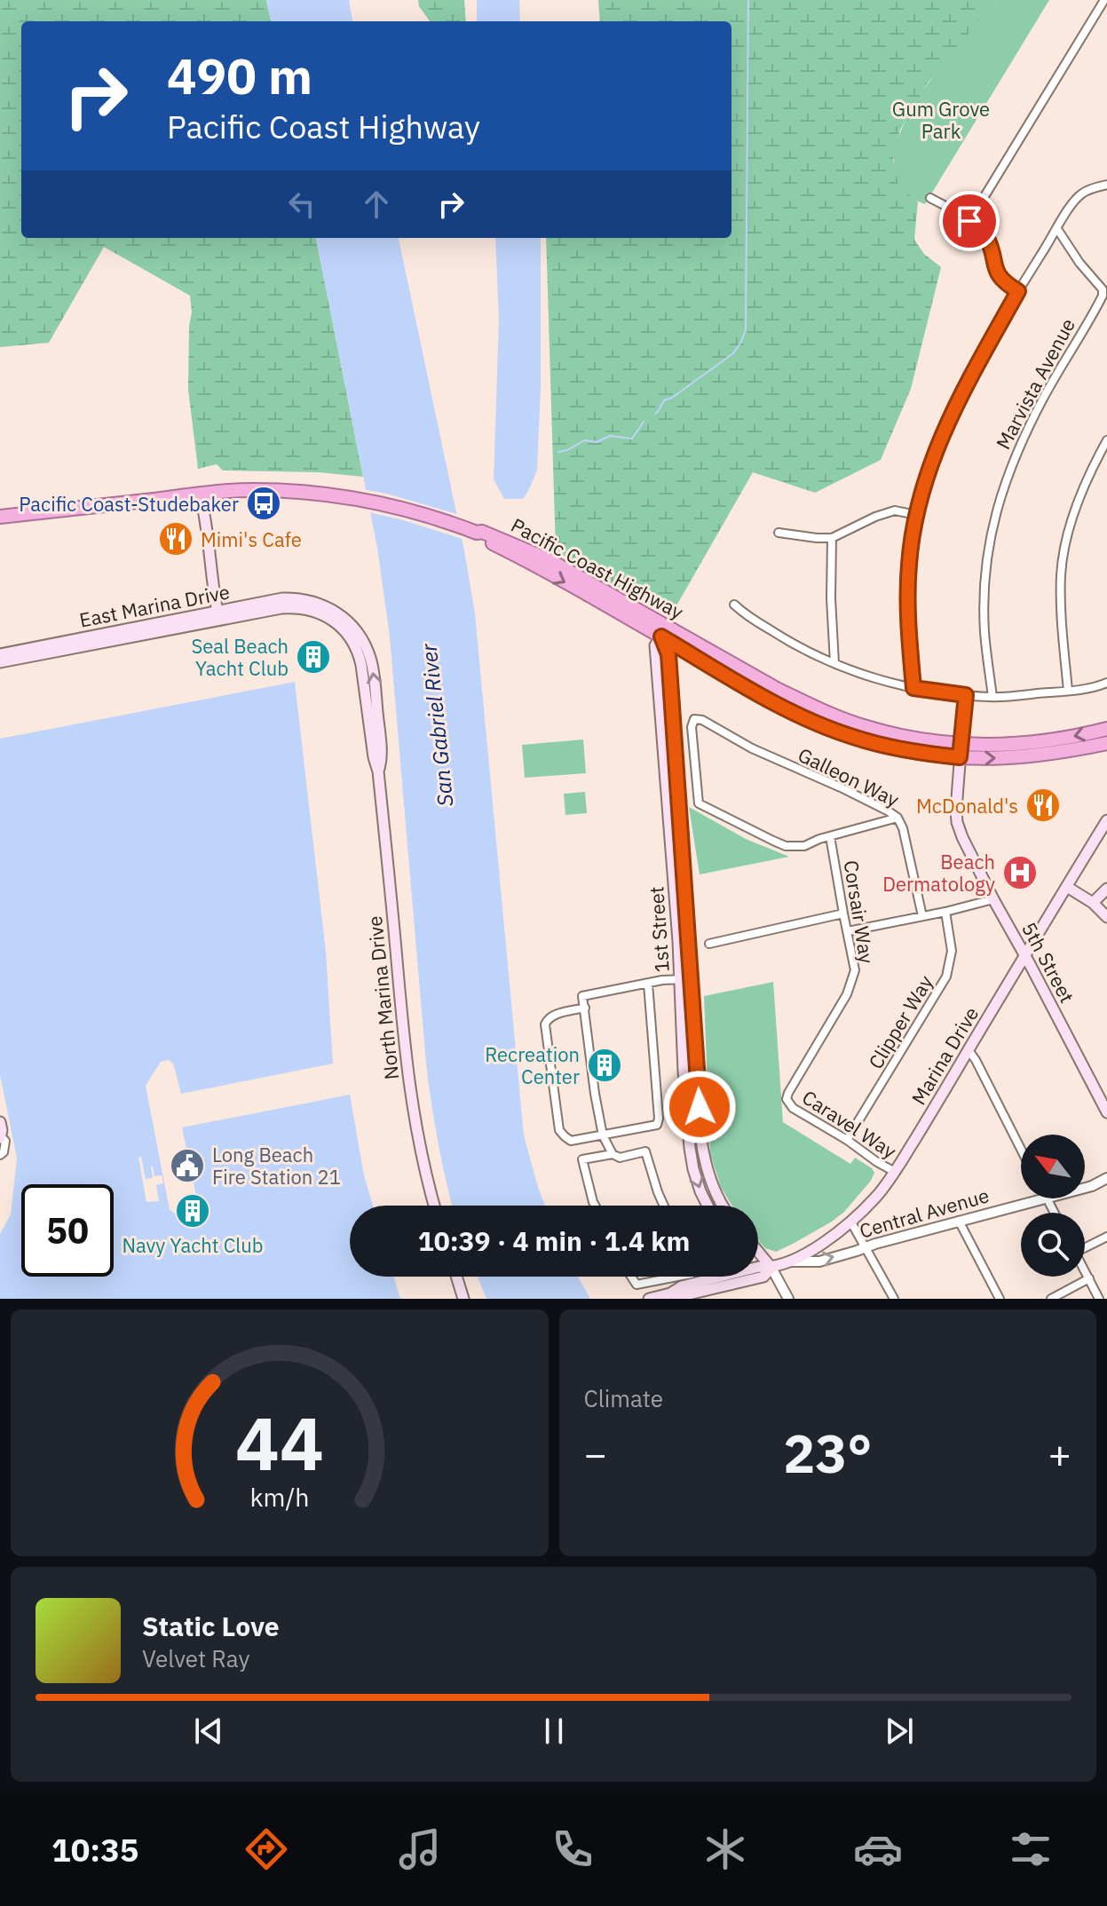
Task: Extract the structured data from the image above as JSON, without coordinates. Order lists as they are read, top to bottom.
{
  "streets": {
    "highway": ["Pacific Coast Highway"],
    "main road": [
      "East Marina Drive",
      "1st Street",
      "5th Street",
      "North Marina Drive",
      "Marina Drive"
    ],
    "street": [
      "Marvista Avenue",
      "Galleon Way",
      "Corsair Way",
      "Clipper Way",
      "Caravel Way",
      "Central Avenue"
    ]
  },
  "crossings": [
    ["Pacific Coast Highway", "1st Street"],
    ["Pacific Coast Highway", "5th Street"],
    ["East Marina Drive", "North Marina Drive"],
    ["Galleon Way", "Corsair Way"],
    ["Corsair Way", "Caravel Way"],
    ["5th Street", "Marina Drive"],
    ["Clipper Way", "Caravel Way"],
    ["Marina Drive", "Caravel Way"],
    ["Marina Drive", "Central Avenue"]
  ],
  "water": ["San Gabriel River"],
  "parks": ["Gum Grove Park"],
  "places": {
    "bus stop": ["Pacific Coast-Studebaker"],
    "restaurant": ["Mimi's Cafe", "McDonald's"],
    "building": ["Seal Beach Yacht Club", "Recreation Center", "Navy Yacht Club"],
    "hospital": ["Beach Dermatology"],
    "public building": ["Long Beach Fire Station 21"]
  },
  "north": "top left",
  "page": {
    "turn": ["490 m", "Pacific Coast Highway"],
    "limit": "50",
    "trip": "10:39 · 4 min · 1.4 km",
    "tile": "Climate",
    "heat": ["−", "23°", "+"],
    "song": ["Static Love", "Velvet Ray"],
    "tabs": "10:35",
    "gauge": ["44", "km/h"]
  }
}
